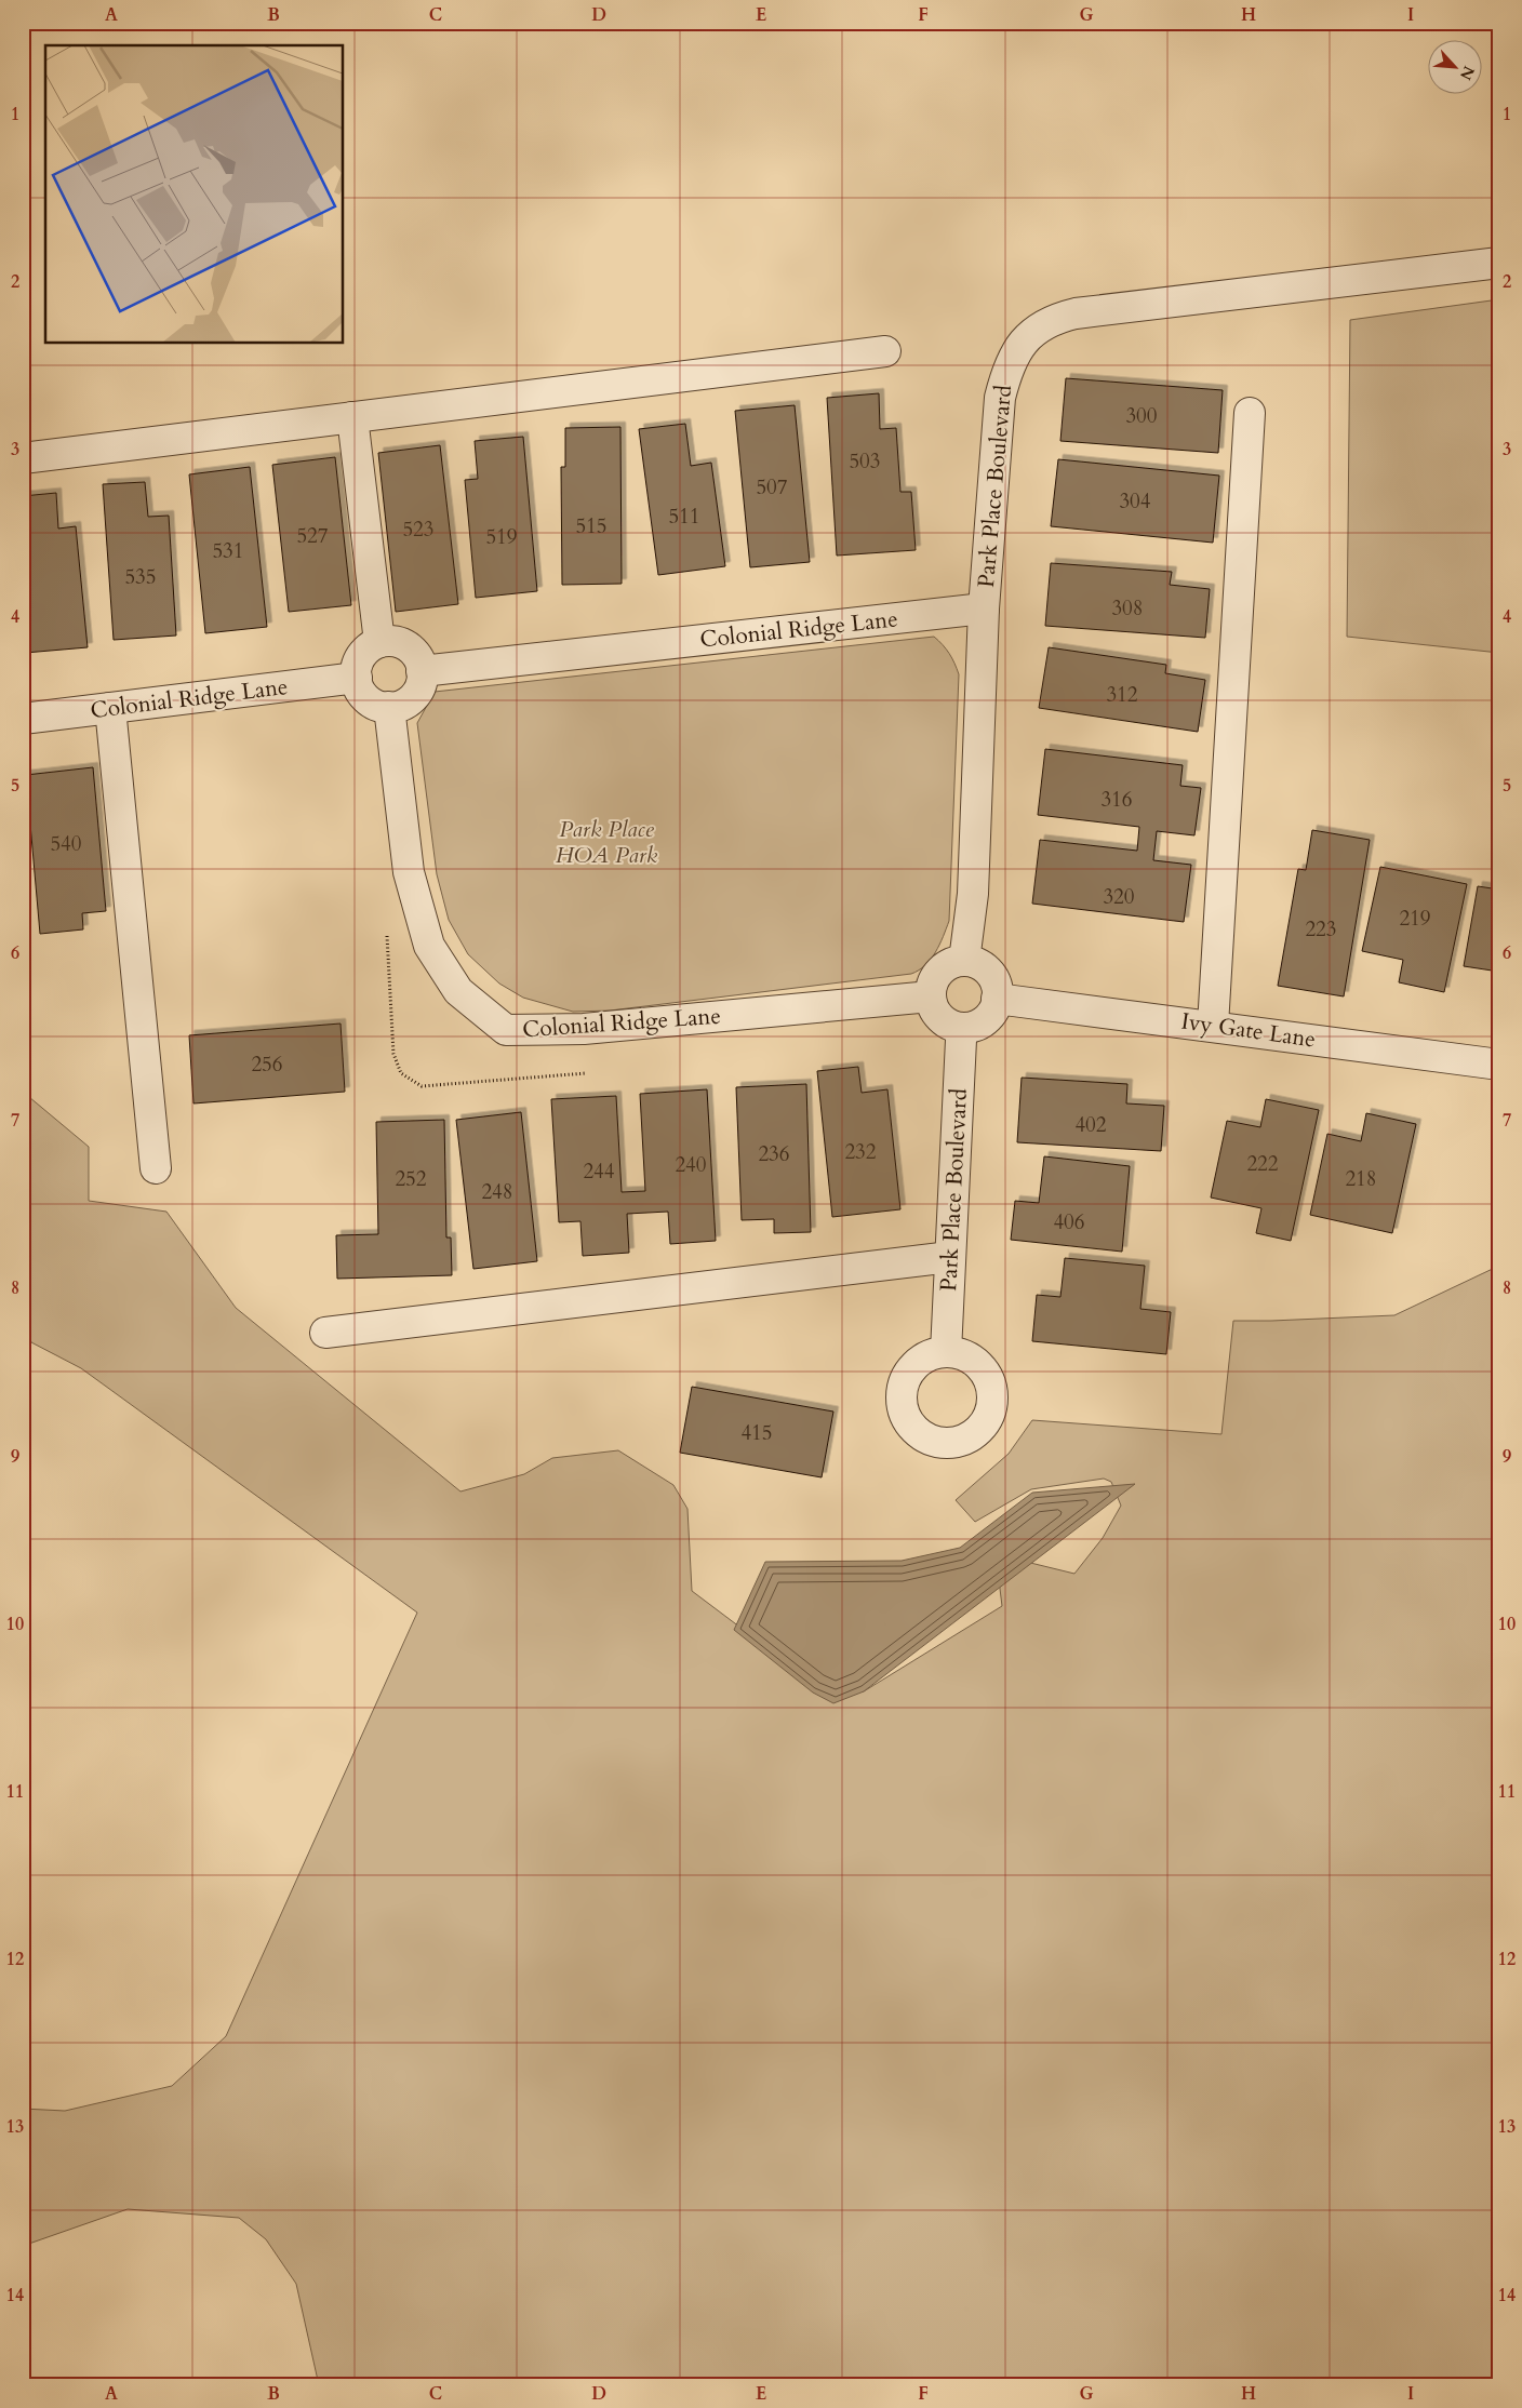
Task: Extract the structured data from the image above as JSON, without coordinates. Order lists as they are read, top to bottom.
{
  "streets": {
    "street": ["Park Place Boulevard", "Colonial Ridge Lane", "Ivy Gate Lane"]
  },
  "crossings": [
    ["Park Place Boulevard", "Colonial Ridge Lane"],
    ["Park Place Boulevard", "Ivy Gate Lane"],
    ["Colonial Ridge Lane", "Ivy Gate Lane"]
  ],
  "parks": ["Park Place HOA Park"],
  "house_numbers": [
    "300",
    "503",
    "507",
    "304",
    "511",
    "515",
    "523",
    "527",
    "519",
    "531",
    "535",
    "308",
    "312",
    "316",
    "540",
    "320",
    "219",
    "223",
    "256",
    "402",
    "232",
    "236",
    "222",
    "240",
    "244",
    "252",
    "218",
    "248",
    "406",
    "415"
  ],
  "north": "bottom right",
  "grid": {
    "columns": [
      "A",
      "B",
      "C",
      "D",
      "E",
      "F",
      "G",
      "H",
      "I"
    ],
    "rows": [
      "1",
      "2",
      "3",
      "4",
      "5",
      "6",
      "7",
      "8",
      "9",
      "10",
      "11",
      "12",
      "13",
      "14"
    ]
  }
}
